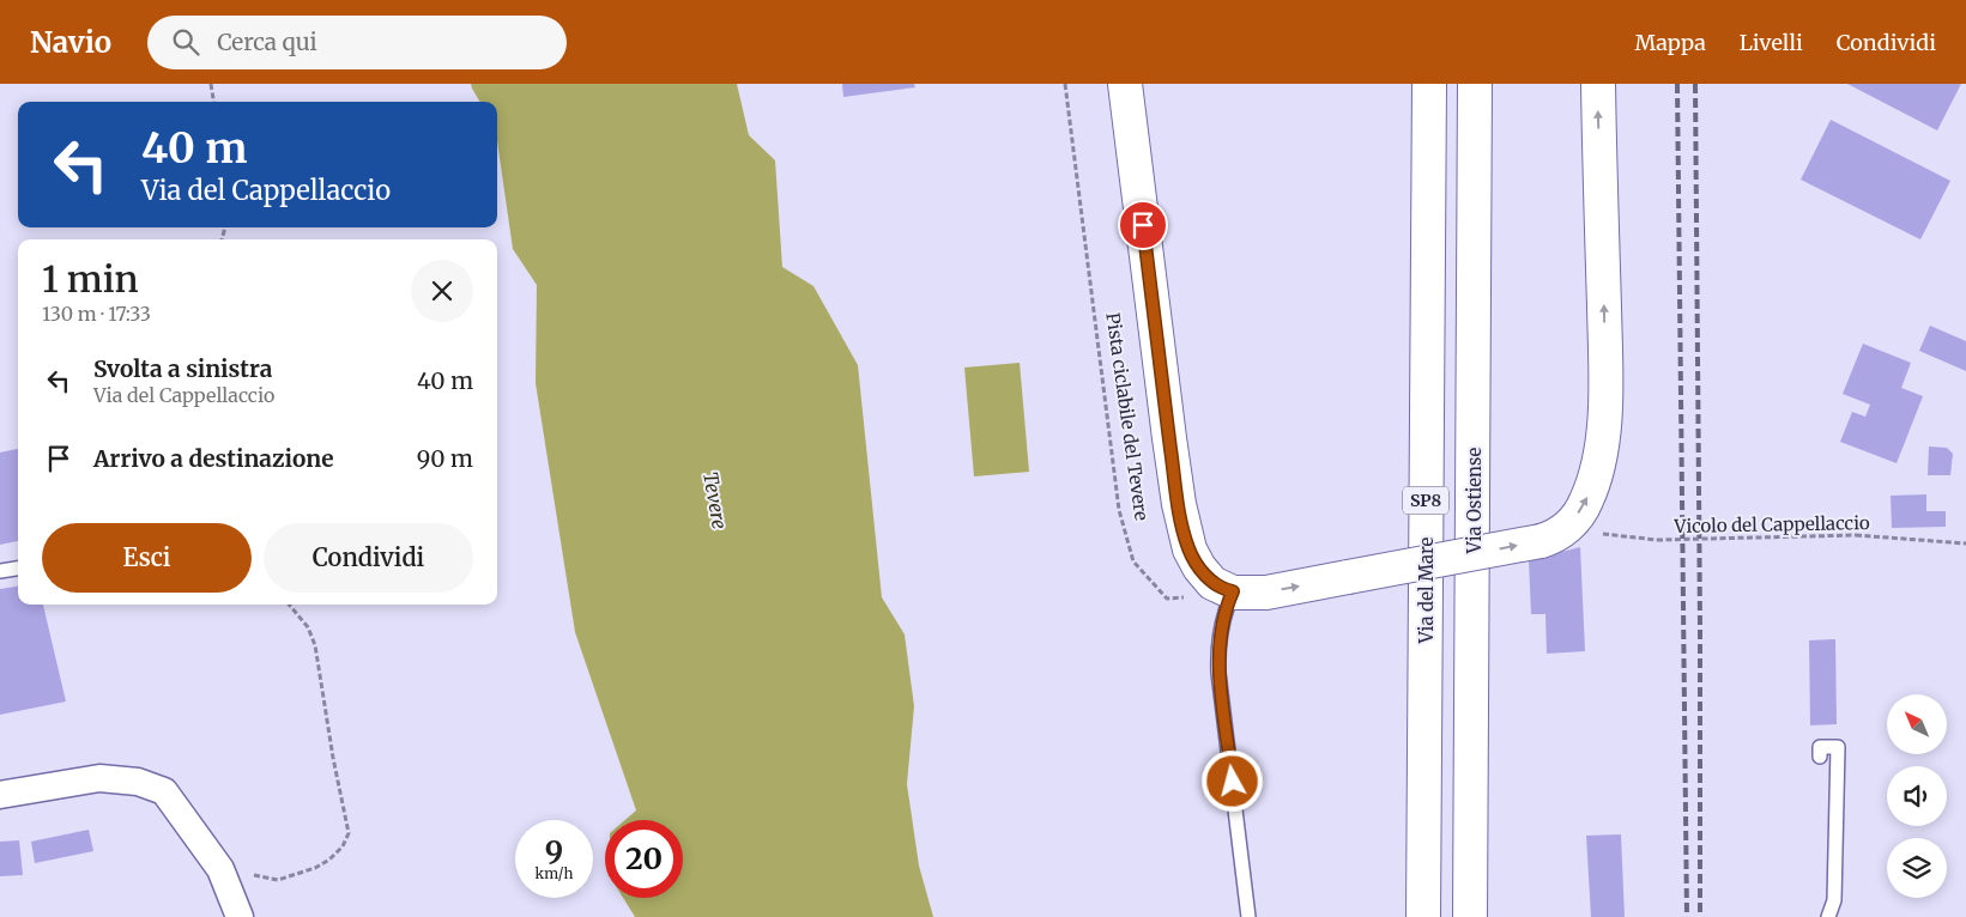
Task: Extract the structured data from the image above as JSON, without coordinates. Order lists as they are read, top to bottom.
{
  "streets": {
    "main road": ["SP8", "Via Ostiense", "Via del Mare"],
    "path": ["Pista ciclabile del Tevere", "Vicolo del Cappellaccio"]
  },
  "water": ["Tevere"],
  "north": "top left",
  "page": {
    "header": "Navio",
    "search": "Cerca qui",
    "nav": ["Mappa", "Livelli", "Condividi"],
    "turn": ["40 m", "Via del Cappellaccio"],
    "heading": ["1 min", "130 m · 17:33"],
    "list": [
      {
        "name": "Svolta a sinistra",
        "note": "Via del Cappellaccio",
        "value": "40 m"
      },
      {
        "name": "Arrivo a destinazione",
        "value": "90 m"
      }
    ],
    "buttons": ["Esci", "Condividi"],
    "speed": "9 km/h",
    "limit": "20"
  }
}
